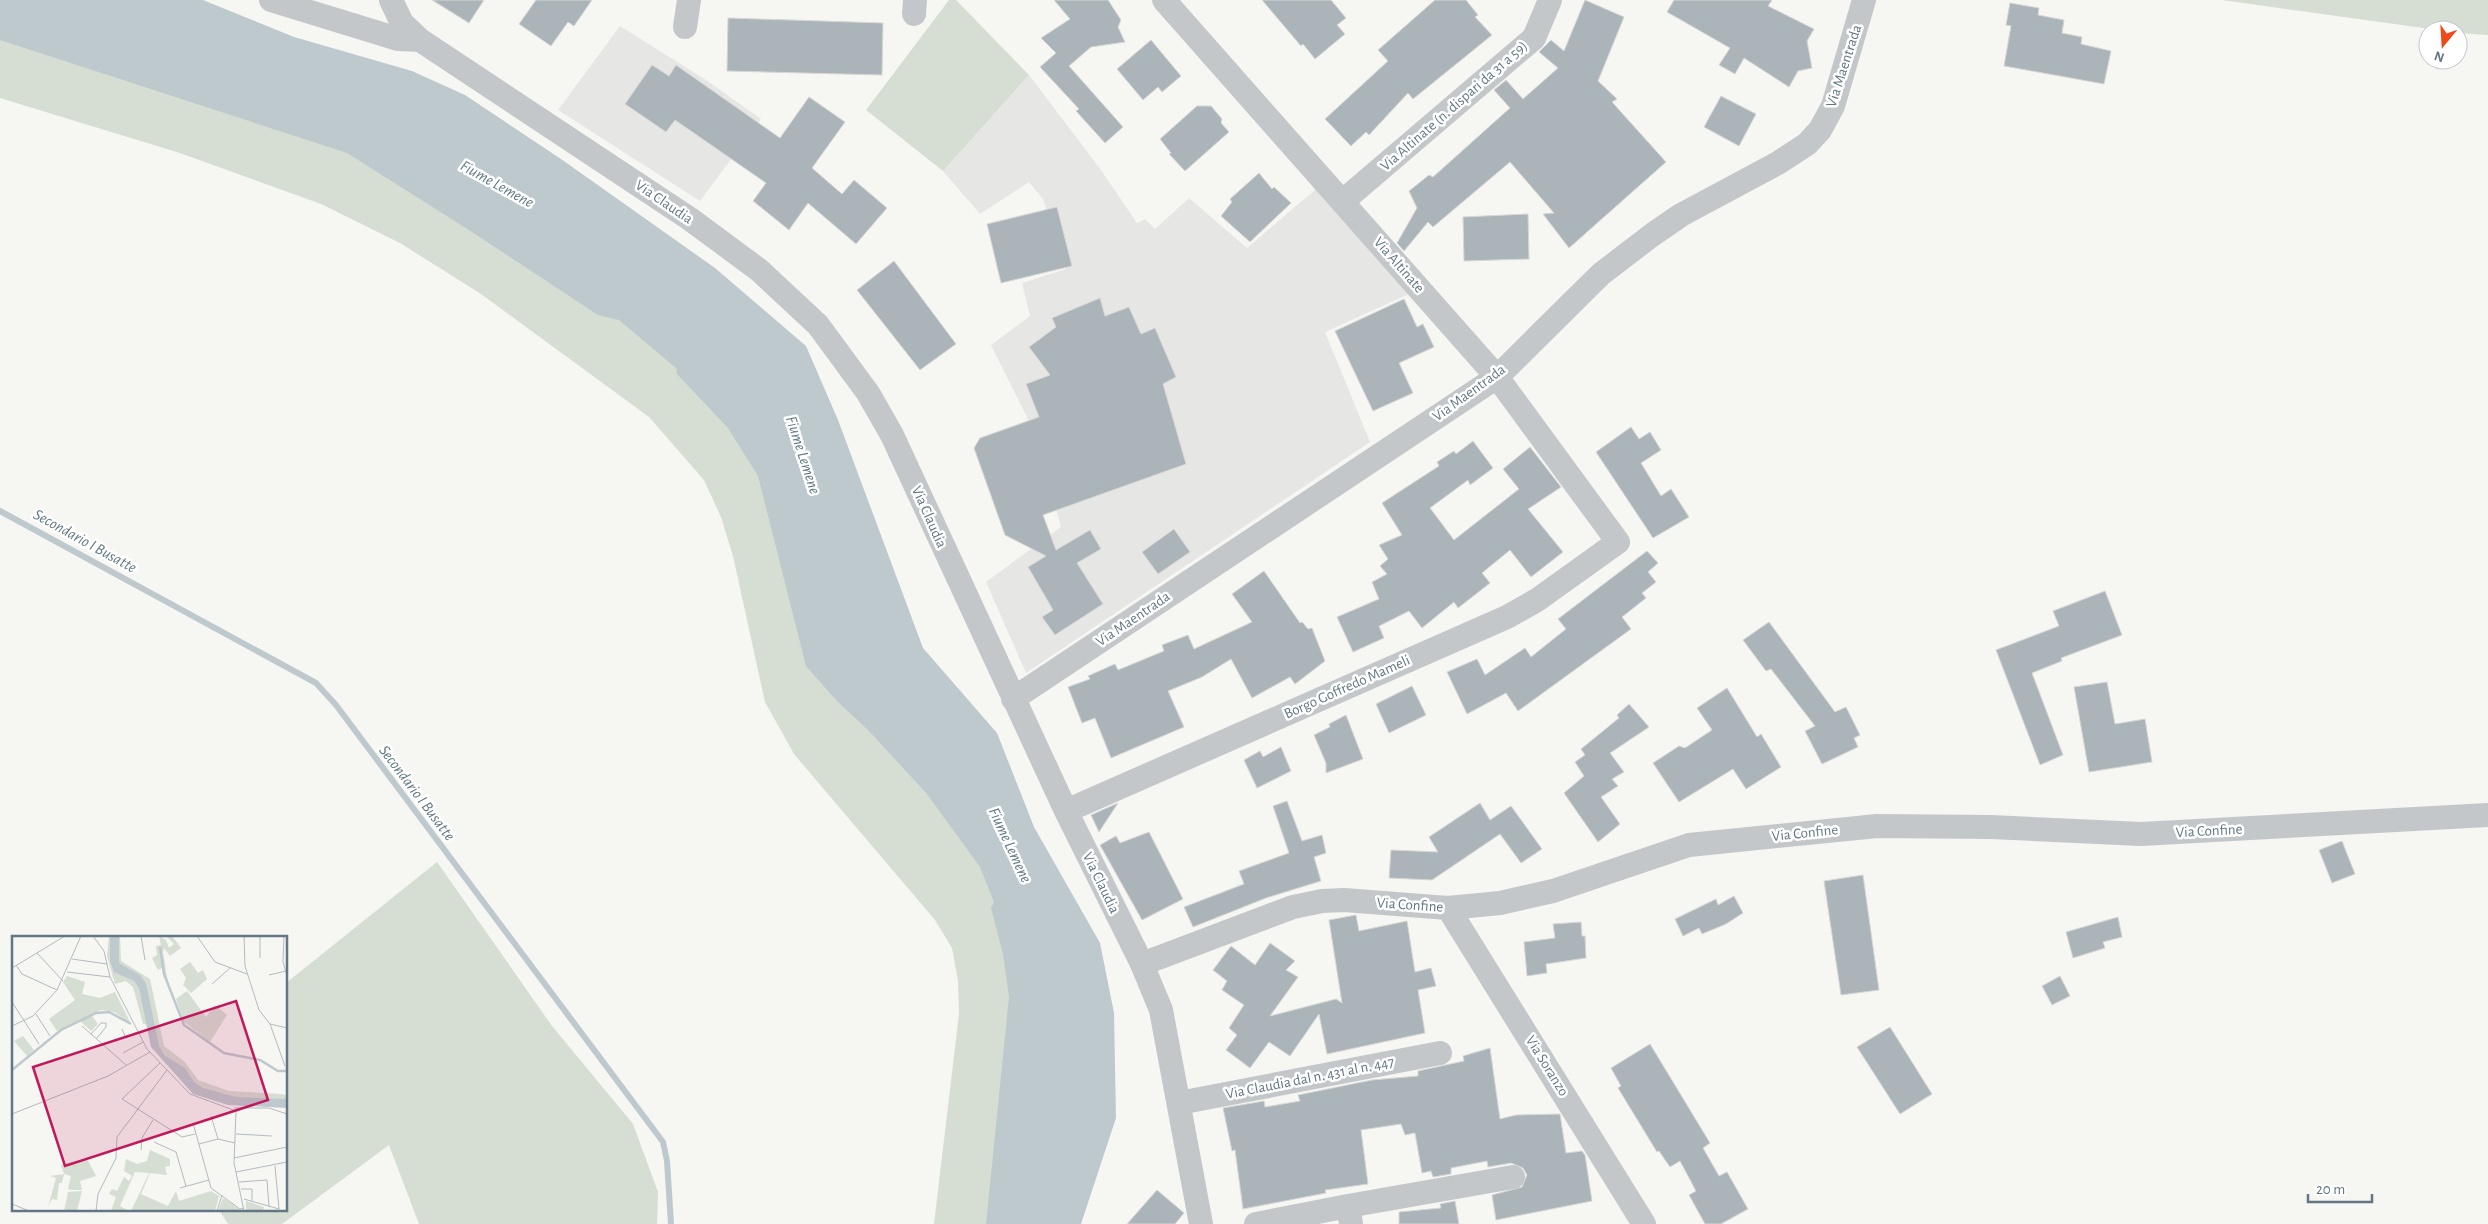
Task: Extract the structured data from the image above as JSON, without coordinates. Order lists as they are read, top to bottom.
{
  "streets": {
    "street": [
      "Via Maentrada",
      "Via Altinate (n. dispari da 31 a 59)",
      "Via Claudia",
      "Via Altinate",
      "Borgo Goffredo Mameli",
      "Via Confine",
      "Via Soranzo",
      "Via Claudia dal n. 431 al n. 447"
    ]
  },
  "crossings": [
    ["Via Maentrada", "Via Claudia"],
    ["Via Maentrada", "Via Altinate"],
    ["Via Altinate (n. dispari da 31 a 59)", "Via Altinate"],
    ["Via Claudia", "Borgo Goffredo Mameli"],
    ["Via Claudia", "Via Confine"],
    ["Via Claudia", "Via Claudia dal n. 431 al n. 447"],
    ["Via Altinate", "Borgo Goffredo Mameli"],
    ["Via Confine", "Via Soranzo"]
  ],
  "water": ["Fiume Lemene", "Secondario I Busatte"],
  "scale_bar": "20 m",
  "north": "bottom"
}
